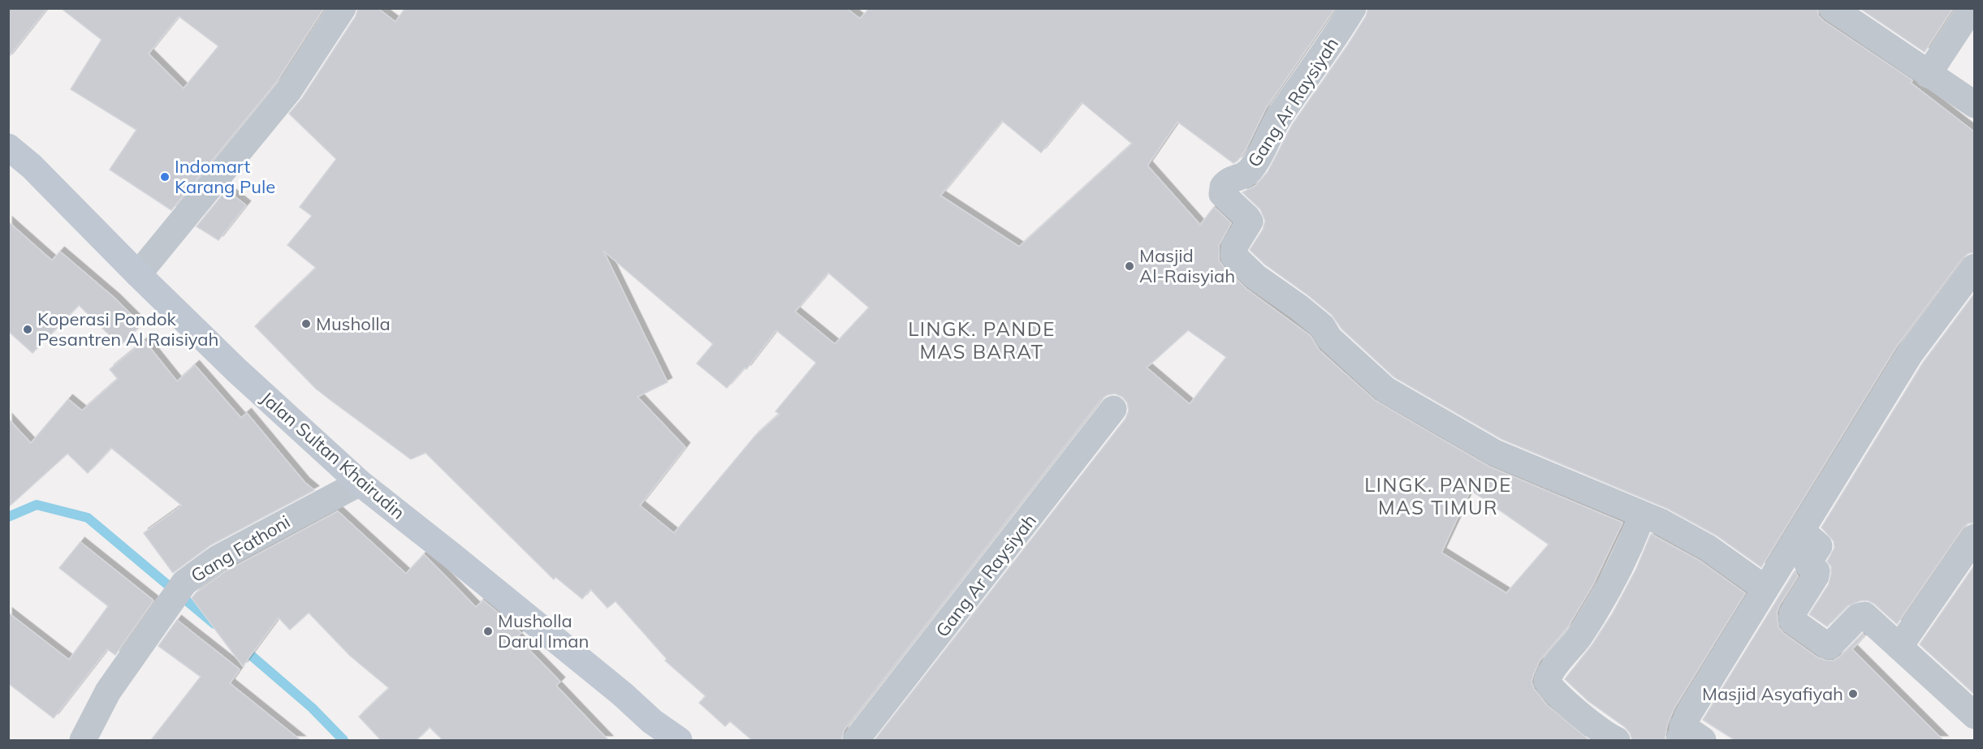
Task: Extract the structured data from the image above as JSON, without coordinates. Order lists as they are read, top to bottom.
{
  "streets": {
    "main road": ["Jalan Sultan Khairudin"],
    "street": ["Gang Ar Raysiyah", "Gang Fathoni"]
  },
  "crossings": [
    ["Jalan Sultan Khairudin", "Gang Fathoni"]
  ],
  "districts": ["LINGK. PANDE MAS BARAT", "LINGK. PANDE MAS TIMUR"],
  "places": [
    "Indomart Karang Pule",
    "Masjid Al-Raisyiah",
    "Musholla",
    "Koperasi Pondok Pesantren Al Raisiyah",
    "Musholla Darul Iman",
    "Masjid Asyafiyah"
  ]
}
